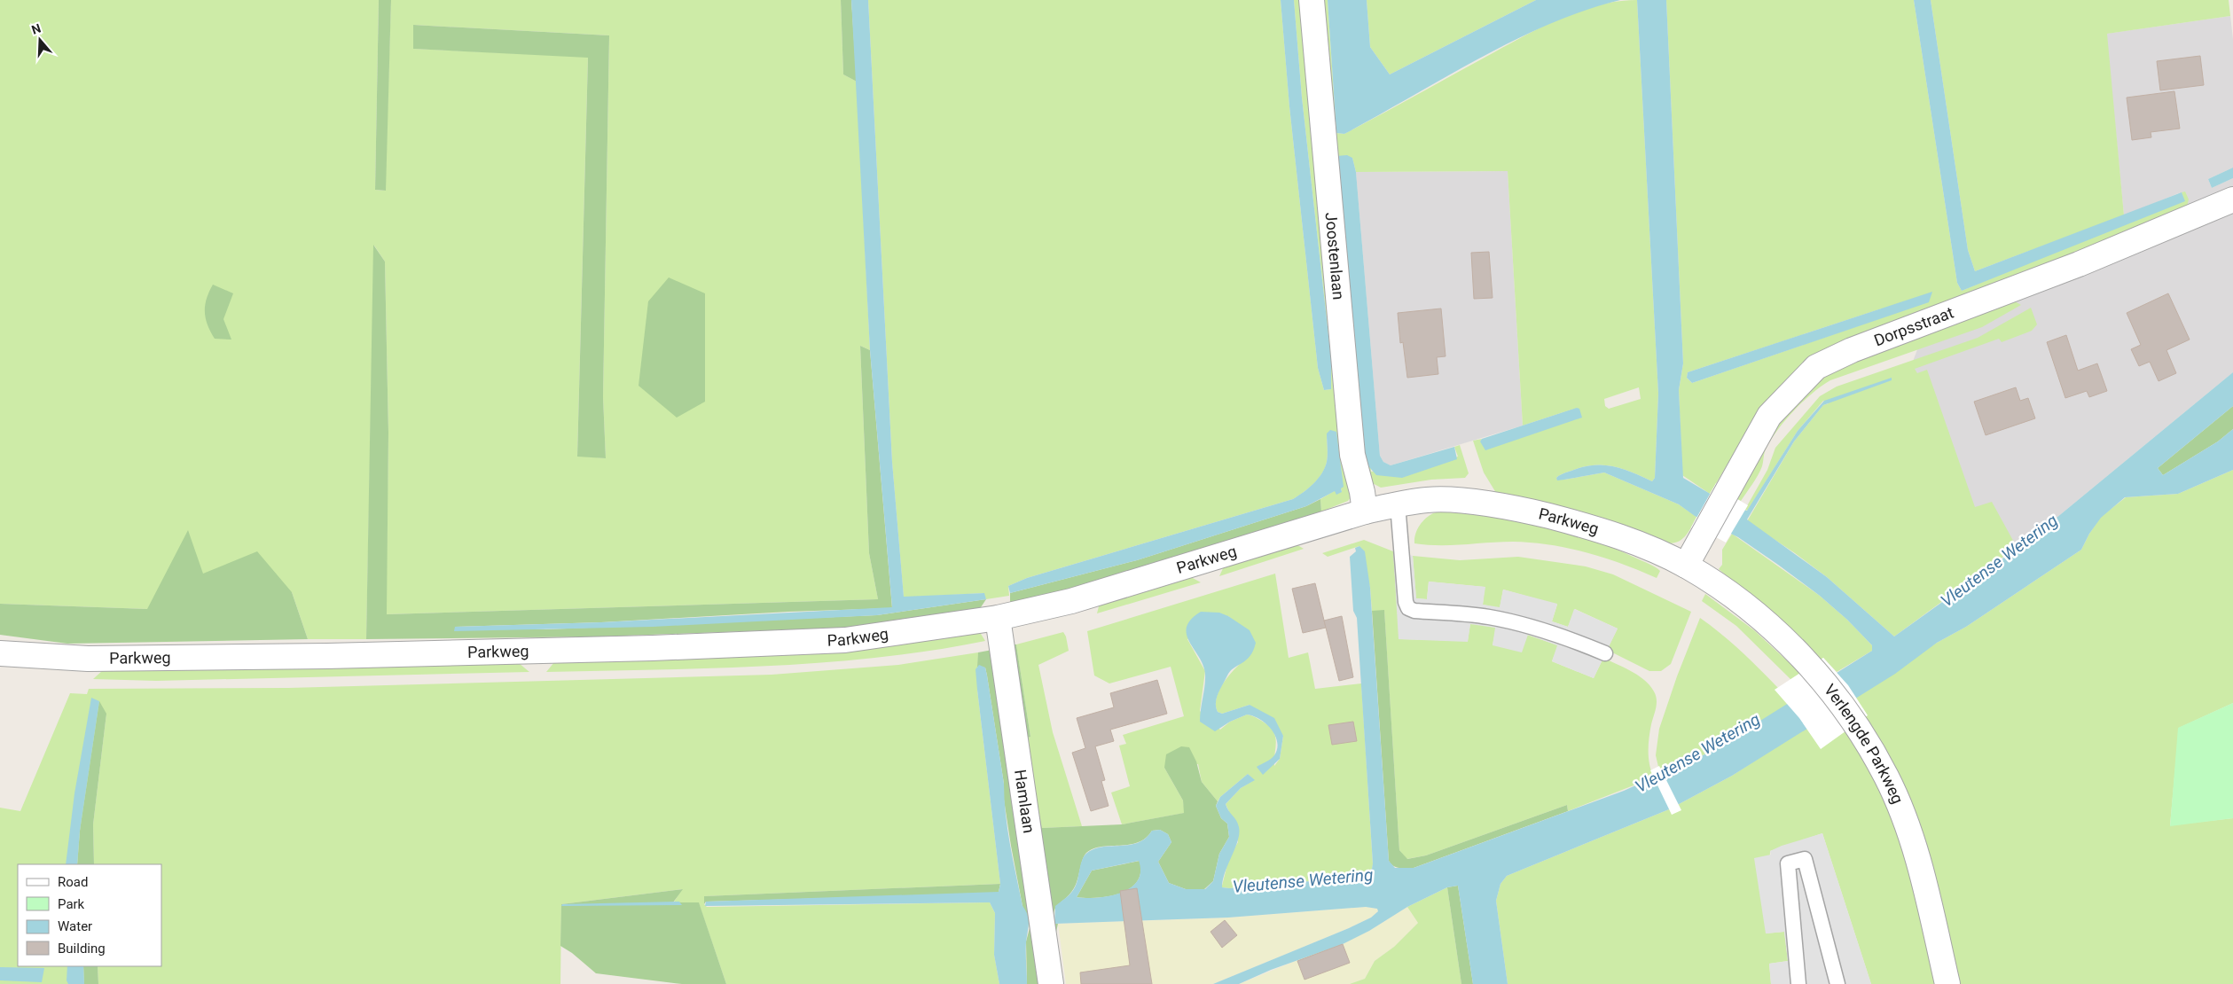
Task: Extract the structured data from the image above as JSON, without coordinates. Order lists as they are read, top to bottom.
{
  "streets": {
    "street": [
      "Joostenlaan",
      "Dorpsstraat",
      "Parkweg",
      "Verlengde Parkweg",
      "Hamlaan"
    ]
  },
  "crossings": [
    ["Joostenlaan", "Parkweg"],
    ["Dorpsstraat", "Parkweg"],
    ["Dorpsstraat", "Verlengde Parkweg"],
    ["Parkweg", "Verlengde Parkweg"],
    ["Parkweg", "Hamlaan"]
  ],
  "water": ["Vleutense Wetering"],
  "legend": [
    "Road",
    "Park",
    "Water",
    "Building"
  ],
  "north": "top"
}
